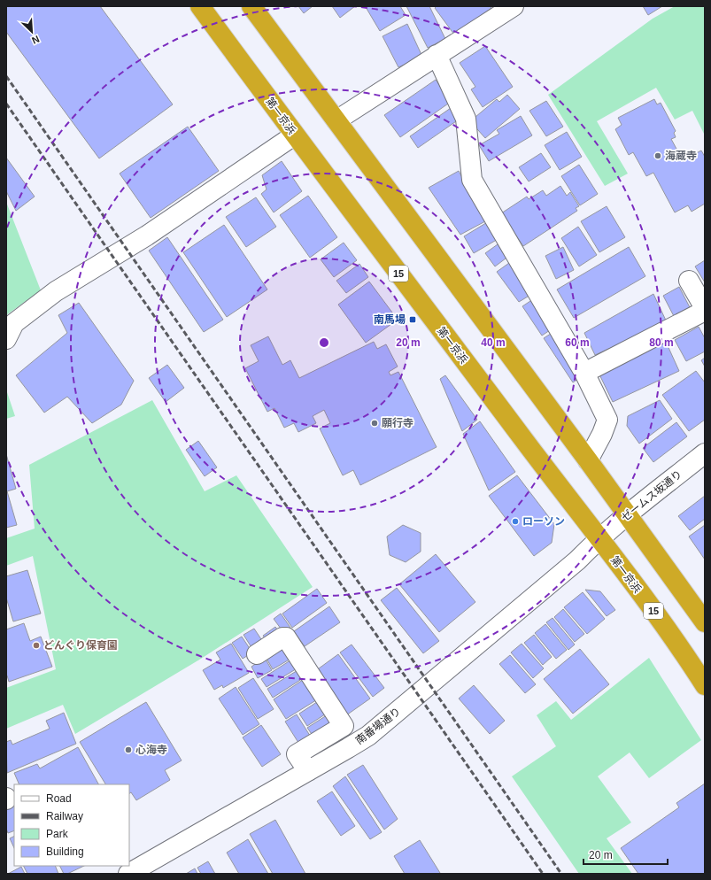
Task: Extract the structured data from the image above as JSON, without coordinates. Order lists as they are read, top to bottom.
{
  "streets": {
    "highway": ["第一京浜", "15"],
    "street": ["ゼームス坂通り", "南番場通り"]
  },
  "crossings": [
    ["第一京浜", "ゼームス坂通り"],
    ["第一京浜", "南番場通り"],
    ["ゼームス坂通り", "南番場通り"]
  ],
  "places": {
    "other": [
      "海蔵寺",
      "願行寺",
      "ローソン",
      "どんぐり保育園",
      "心海寺"
    ],
    "transit": ["南馬場"]
  },
  "legend": [
    "Road",
    "Railway",
    "Park",
    "Building"
  ],
  "scale_bar": "20 m",
  "north": "bottom right",
  "rings": [
    "20 m",
    "40 m",
    "60 m",
    "80 m"
  ]
}
